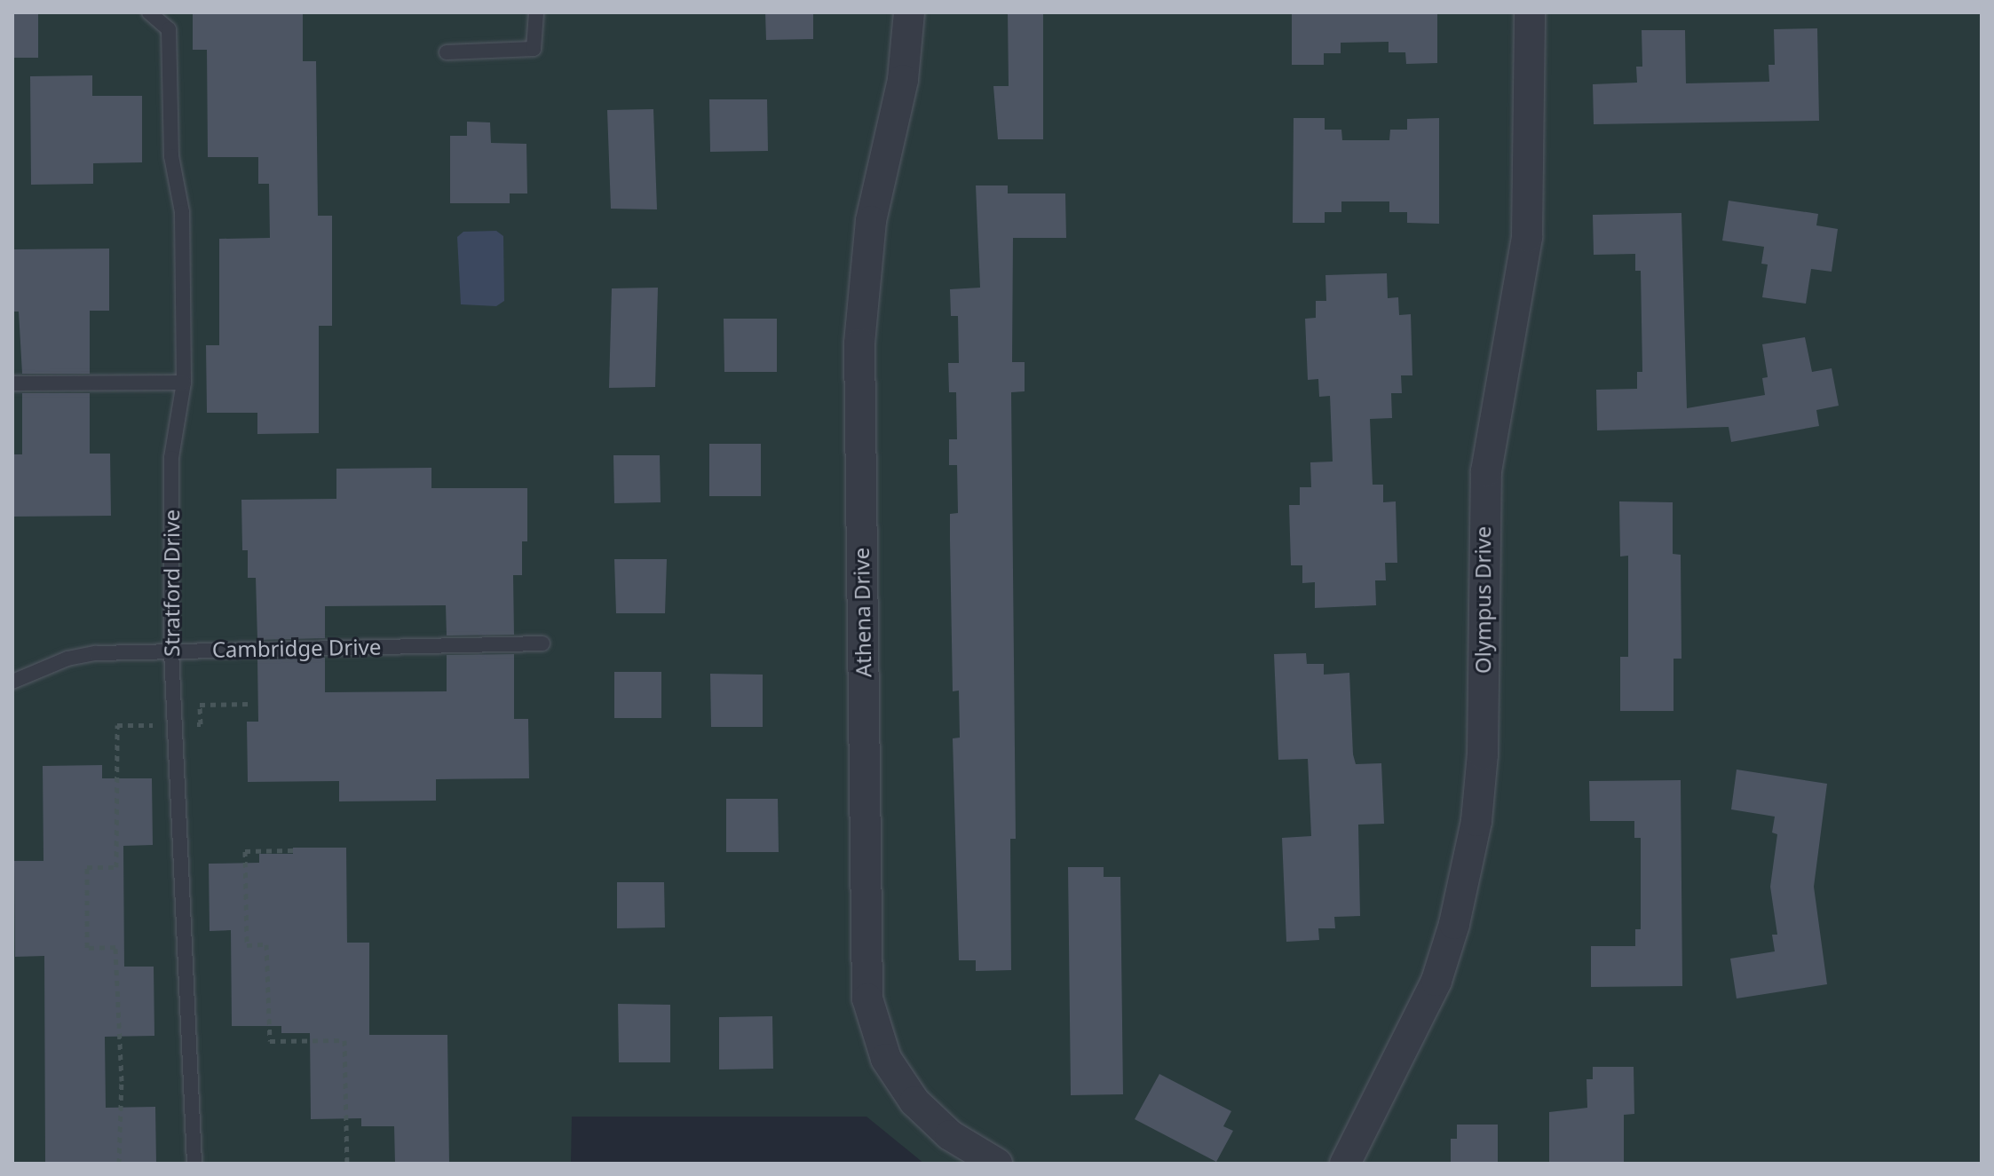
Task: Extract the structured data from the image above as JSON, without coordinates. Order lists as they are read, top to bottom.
{
  "streets": {
    "street": ["Olympus Drive", "Athena Drive"],
    "lane": ["Stratford Drive", "Cambridge Drive"]
  },
  "crossings": [
    ["Stratford Drive", "Cambridge Drive"]
  ]
}
